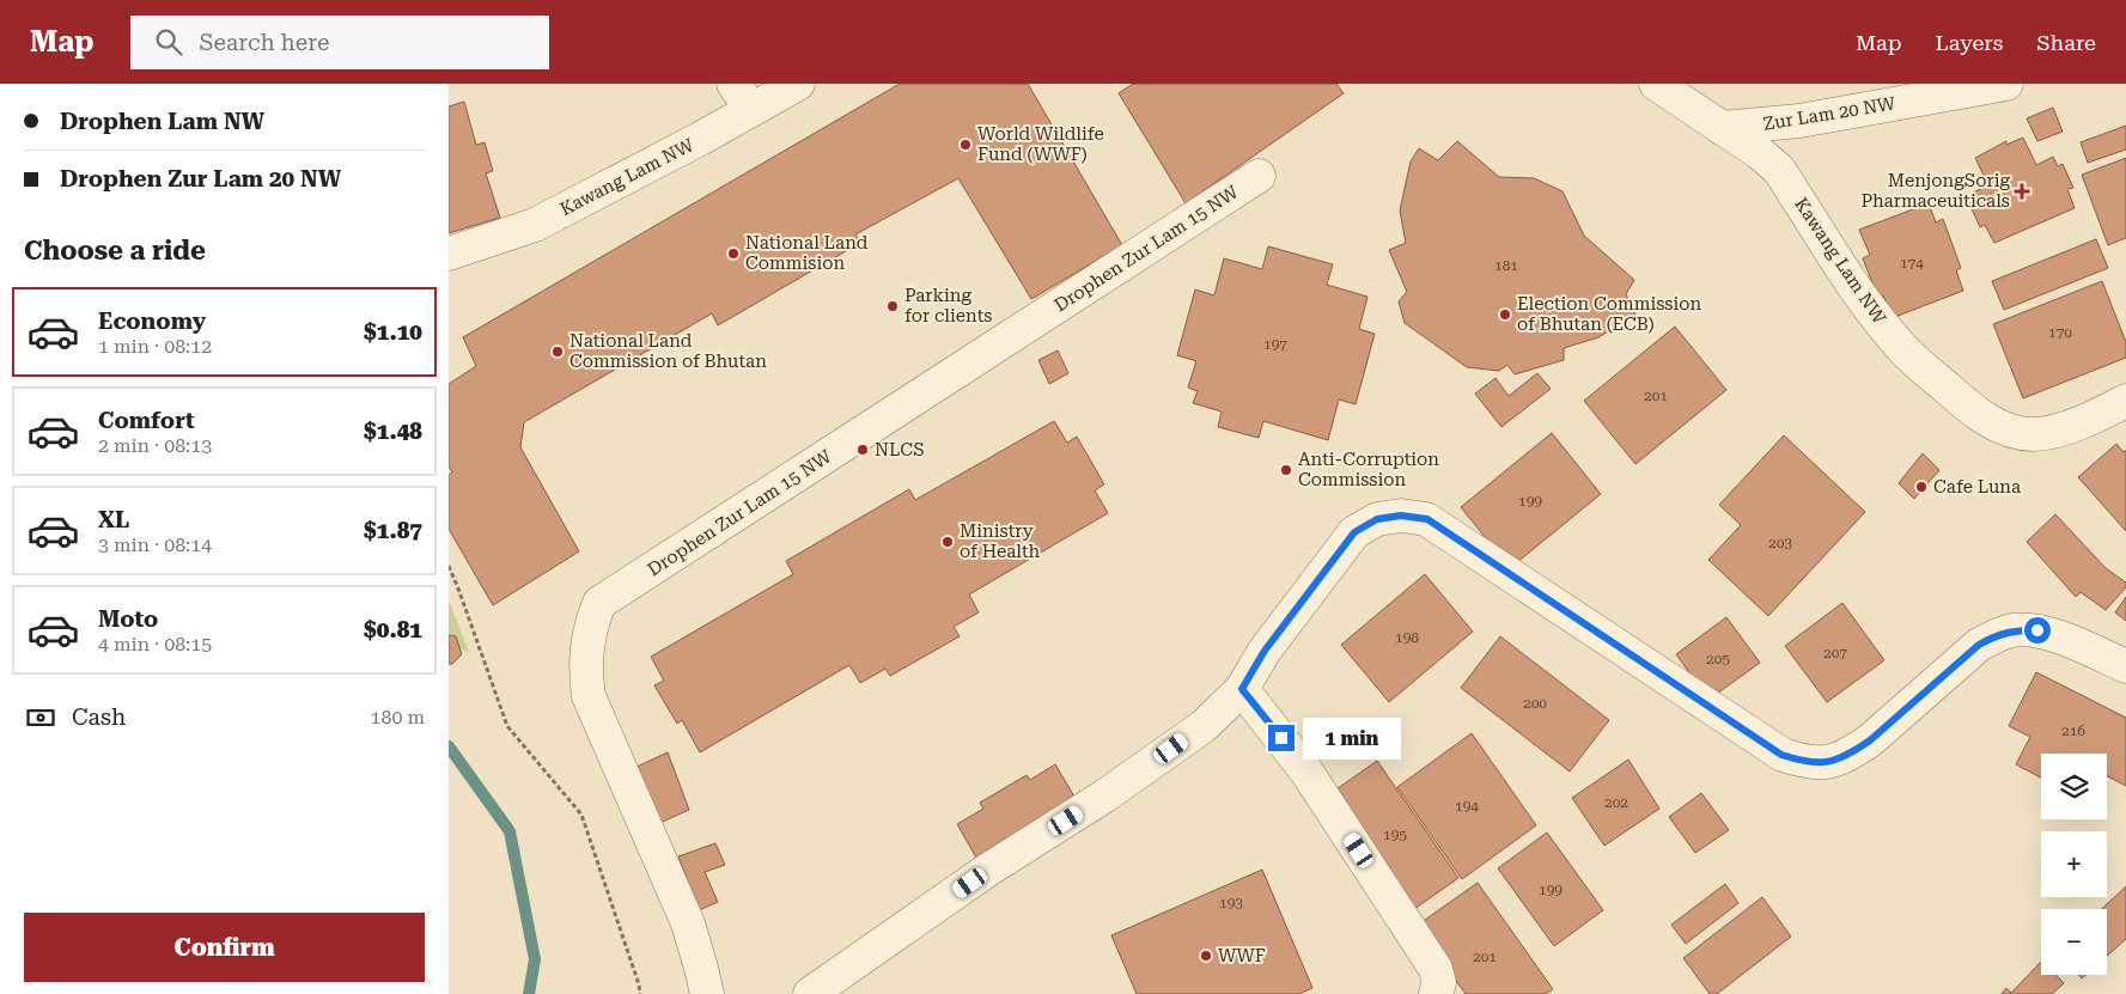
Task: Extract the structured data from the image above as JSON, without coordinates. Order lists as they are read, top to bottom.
{
  "streets": {
    "street": ["Zur Lam 20 NW", "Kawang Lam NW", "Drophen Zur Lam 15 NW"]
  },
  "crossings": [
    ["Zur Lam 20 NW", "Kawang Lam NW"]
  ],
  "places": {
    "other": [
      "World Wildlife Fund (WWF)",
      "National Land Commision",
      "Parking for clients",
      "Election Commission of Bhutan (ECB)",
      "National Land Commission of Bhutan",
      "NLCS",
      "Anti-Corruption Commission",
      "Cafe Luna",
      "Ministry of Health",
      "WWF"
    ],
    "health": ["MenjongSorig Pharmaceuiticals"]
  },
  "house_numbers": [
    "174",
    "181",
    "170",
    "197",
    "201",
    "199",
    "203",
    "198",
    "207",
    "205",
    "200",
    "216",
    "202",
    "194",
    "195",
    "199",
    "193",
    "201"
  ],
  "page": {
    "header": "Map",
    "search": "Search here",
    "nav": ["Map", "Layers", "Share"],
    "banner": ["Drophen Lam NW", "Drophen Zur Lam 20 NW"],
    "heading": "Choose a ride",
    "list": [
      {
        "name": "Economy",
        "note": "1 min · 08:12",
        "value": "$1.10"
      },
      {
        "name": "Comfort",
        "note": "2 min · 08:13",
        "value": "$1.48"
      },
      {
        "name": "XL",
        "note": "3 min · 08:14",
        "value": "$1.87"
      },
      {
        "name": "Moto",
        "note": "4 min · 08:15",
        "value": "$0.81"
      }
    ],
    "pay": ["Cash", "180 m"],
    "bubble": "1 min",
    "map_buttons": ["+", "−"],
    "buttons": "Confirm"
  }
}
